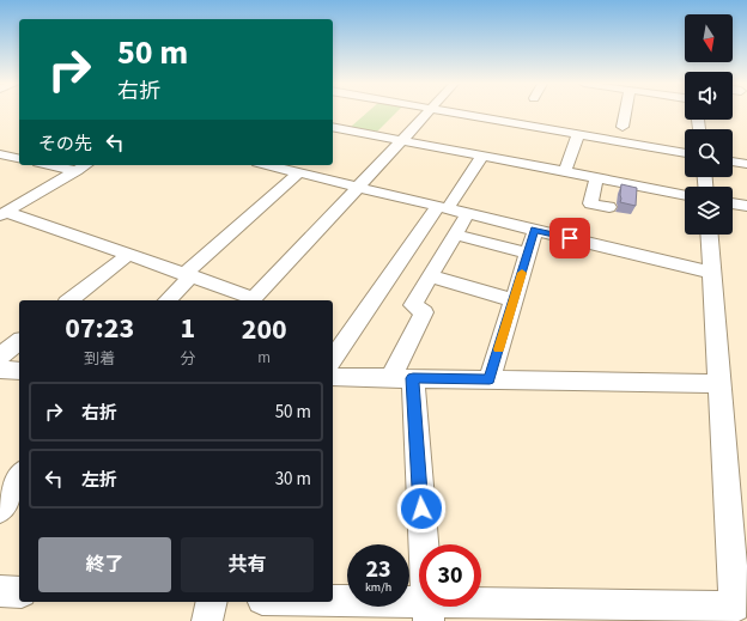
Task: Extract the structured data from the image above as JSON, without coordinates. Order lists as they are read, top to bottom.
{
  "north": "bottom",
  "page": {
    "turn": ["50 m", "右折"],
    "then": "その先",
    "eta": [
      "07:23",
      "到着",
      "1",
      "分",
      "200",
      "m"
    ],
    "list": [
      {
        "name": "右折",
        "value": "50 m"
      },
      {
        "name": "左折",
        "value": "30 m"
      }
    ],
    "buttons": ["終了", "共有"],
    "speed": "23 km/h",
    "limit": "30"
  }
}
